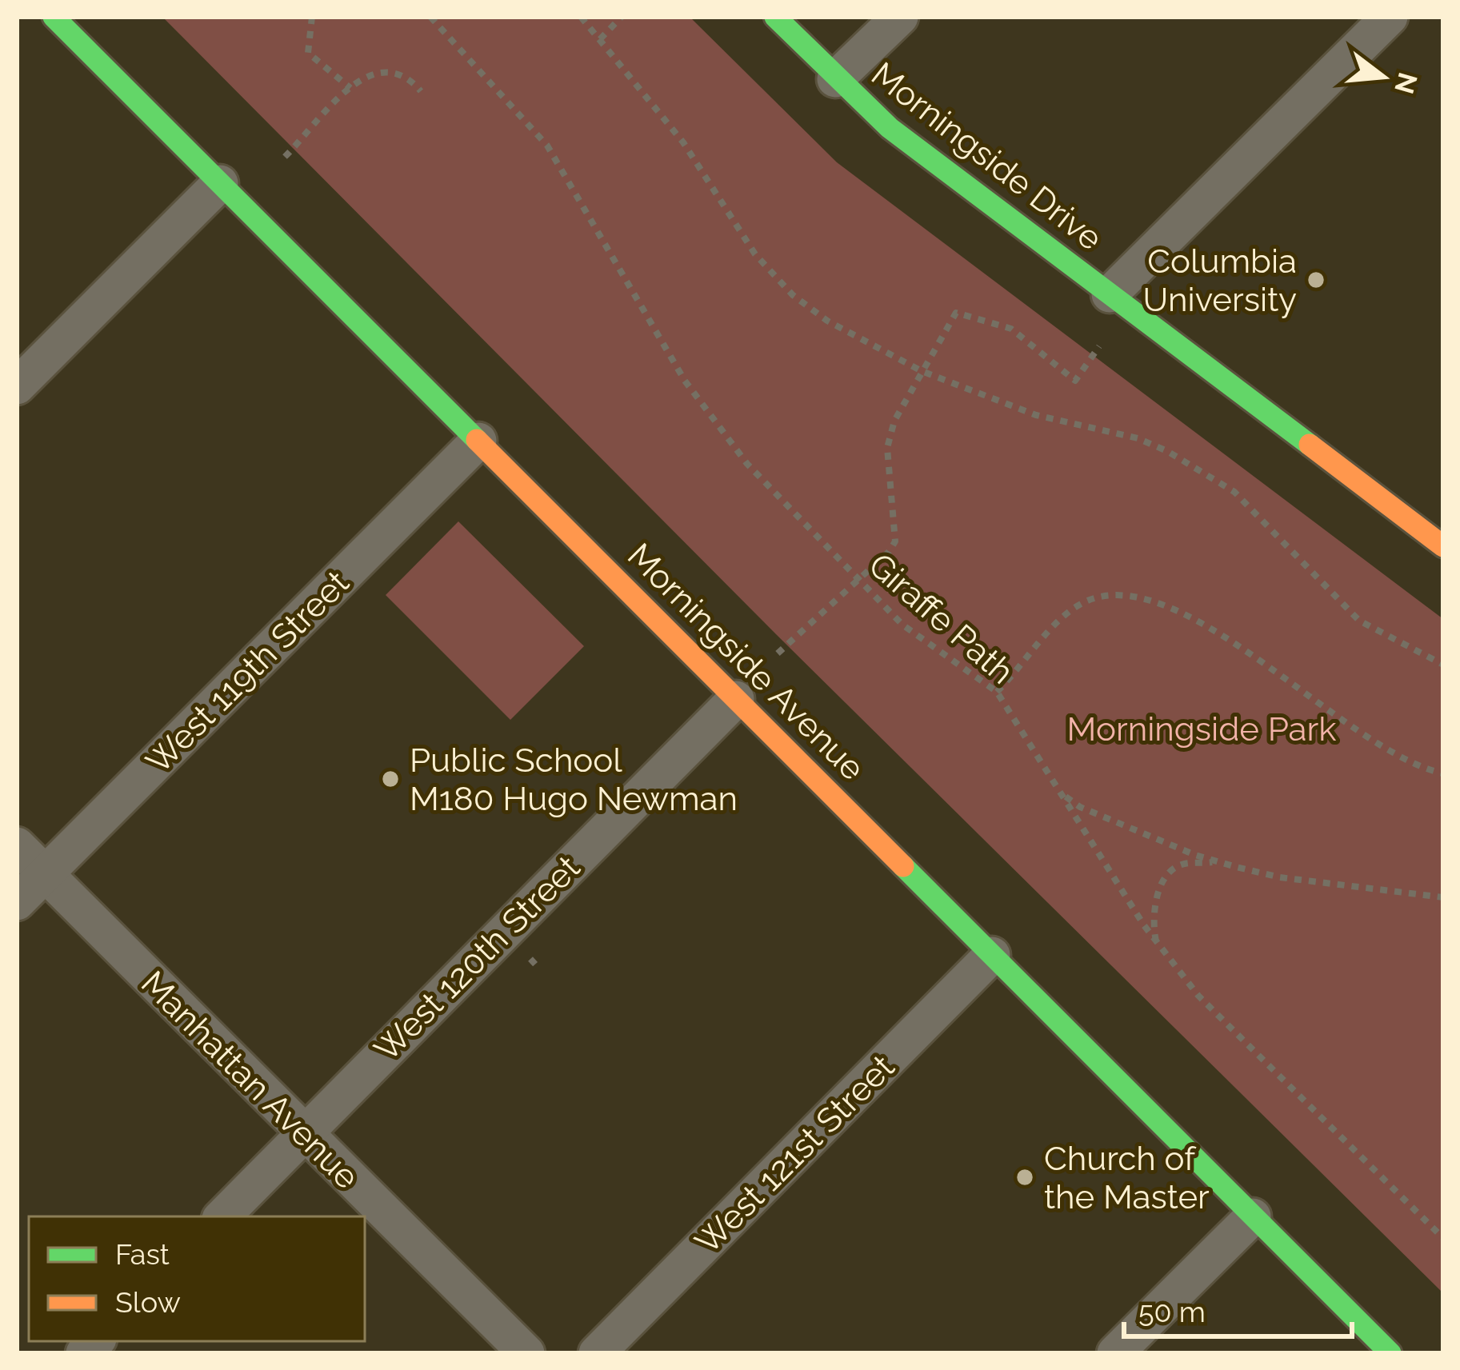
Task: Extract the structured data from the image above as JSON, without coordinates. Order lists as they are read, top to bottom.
{
  "streets": {
    "street": [
      "Morningside Drive",
      "Morningside Avenue",
      "West 119th Street",
      "West 120th Street",
      "Manhattan Avenue",
      "West 121st Street"
    ],
    "path": ["Giraffe Path"]
  },
  "crossings": [
    ["Morningside Avenue", "West 119th Street"],
    ["Morningside Avenue", "West 120th Street"],
    ["Morningside Avenue", "West 121st Street"],
    ["West 119th Street", "Manhattan Avenue"],
    ["West 120th Street", "Manhattan Avenue"]
  ],
  "parks": ["Morningside Park"],
  "places": ["Columbia University", "Public School M180 Hugo Newman", "Church of the Master"],
  "legend": ["Fast", "Slow"],
  "scale_bar": "50 m",
  "north": "right"
}
